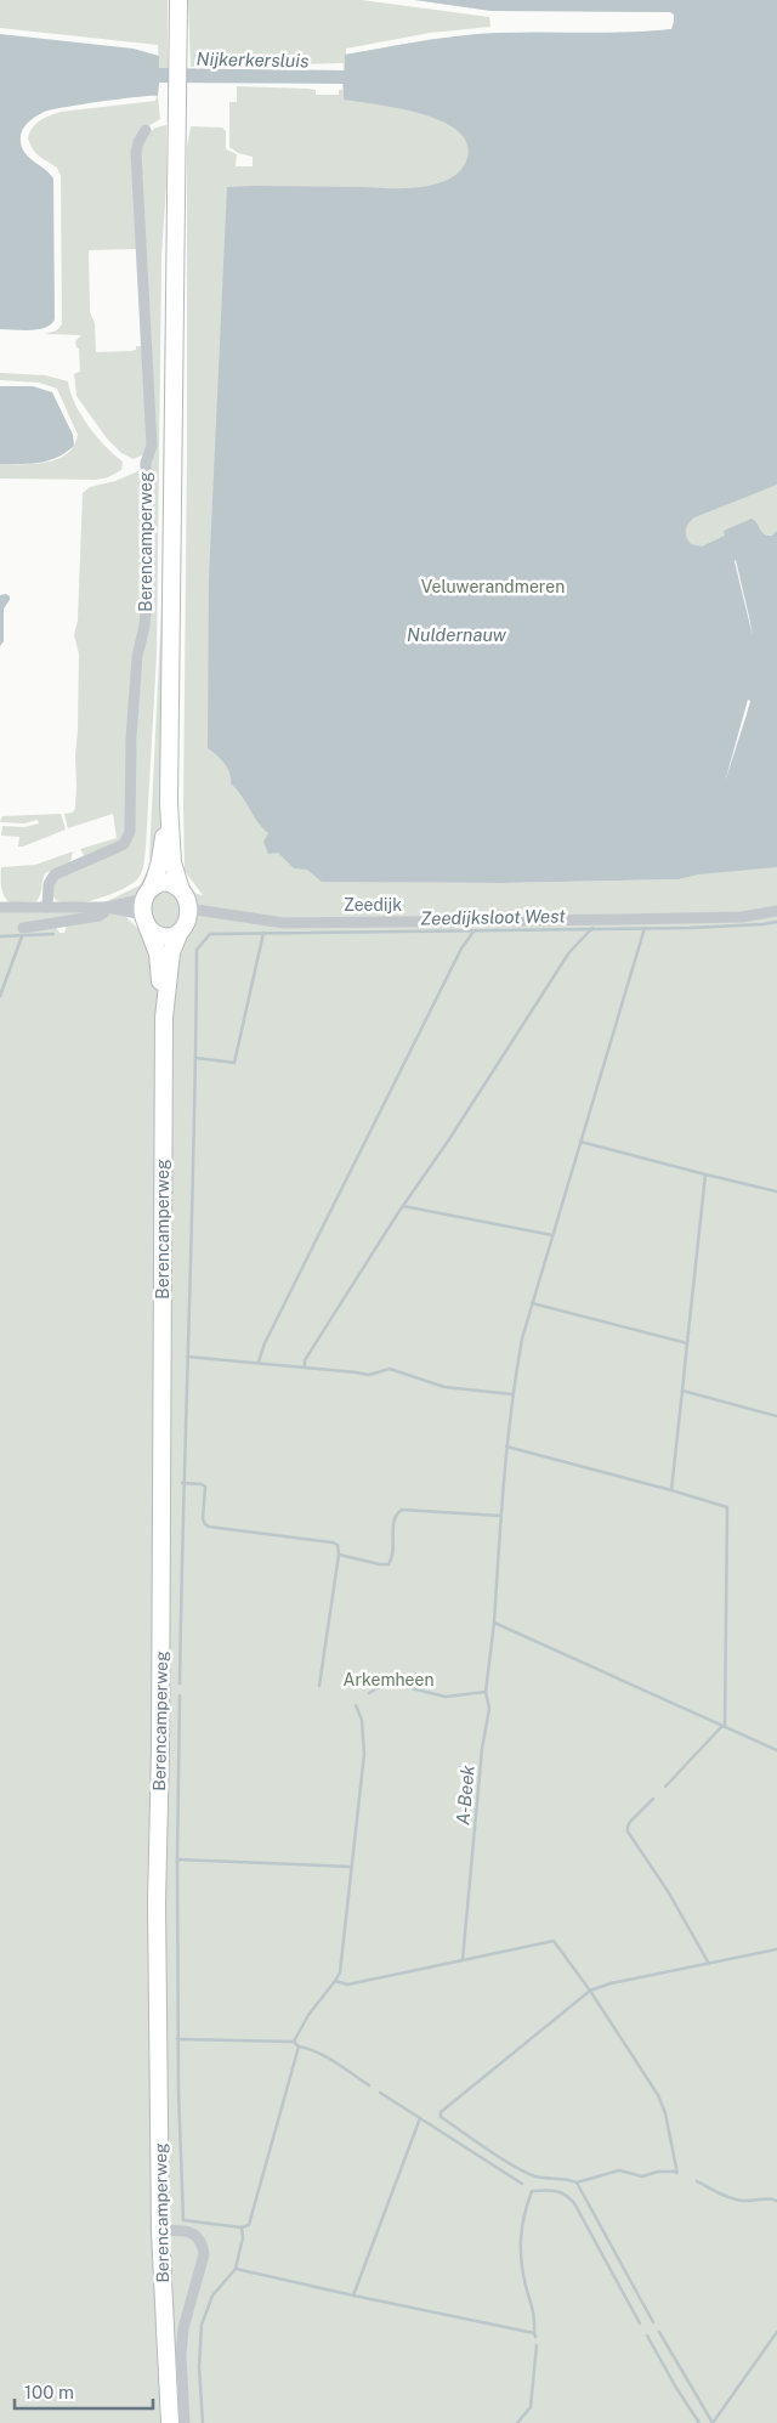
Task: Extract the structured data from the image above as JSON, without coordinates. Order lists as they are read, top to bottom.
{
  "streets": {
    "main road": ["Berencamperweg"],
    "street": ["Zeedijk"]
  },
  "crossings": [
    ["Berencamperweg", "Zeedijk"]
  ],
  "water": [
    "Nijkerkersluis",
    "Nuldernauw",
    "Zeedijksloot West",
    "A-Beek"
  ],
  "parks": ["Veluwerandmeren", "Arkemheen"],
  "scale_bar": "100 m"
}
